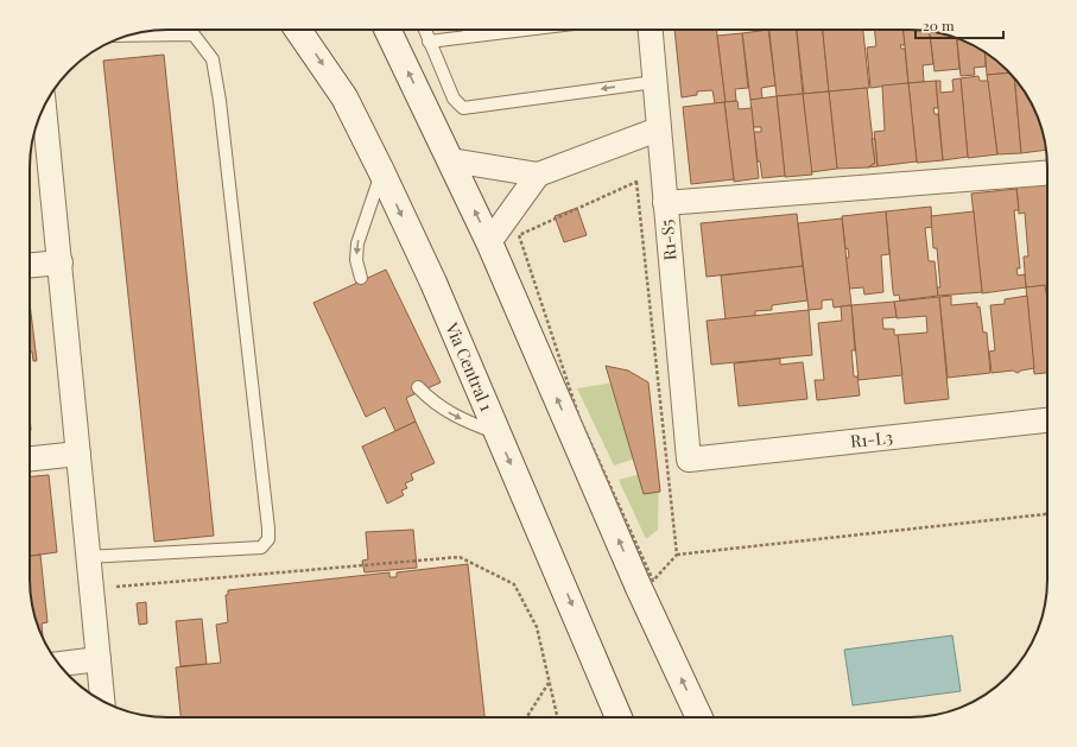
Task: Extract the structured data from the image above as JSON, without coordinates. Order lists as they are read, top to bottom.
{
  "streets": {
    "main road": ["Via Central 1"],
    "street": ["R1-S5", "R1-L3"]
  },
  "crossings": [
    ["R1-S5", "R1-L3"]
  ],
  "scale_bar": "20 m"
}
